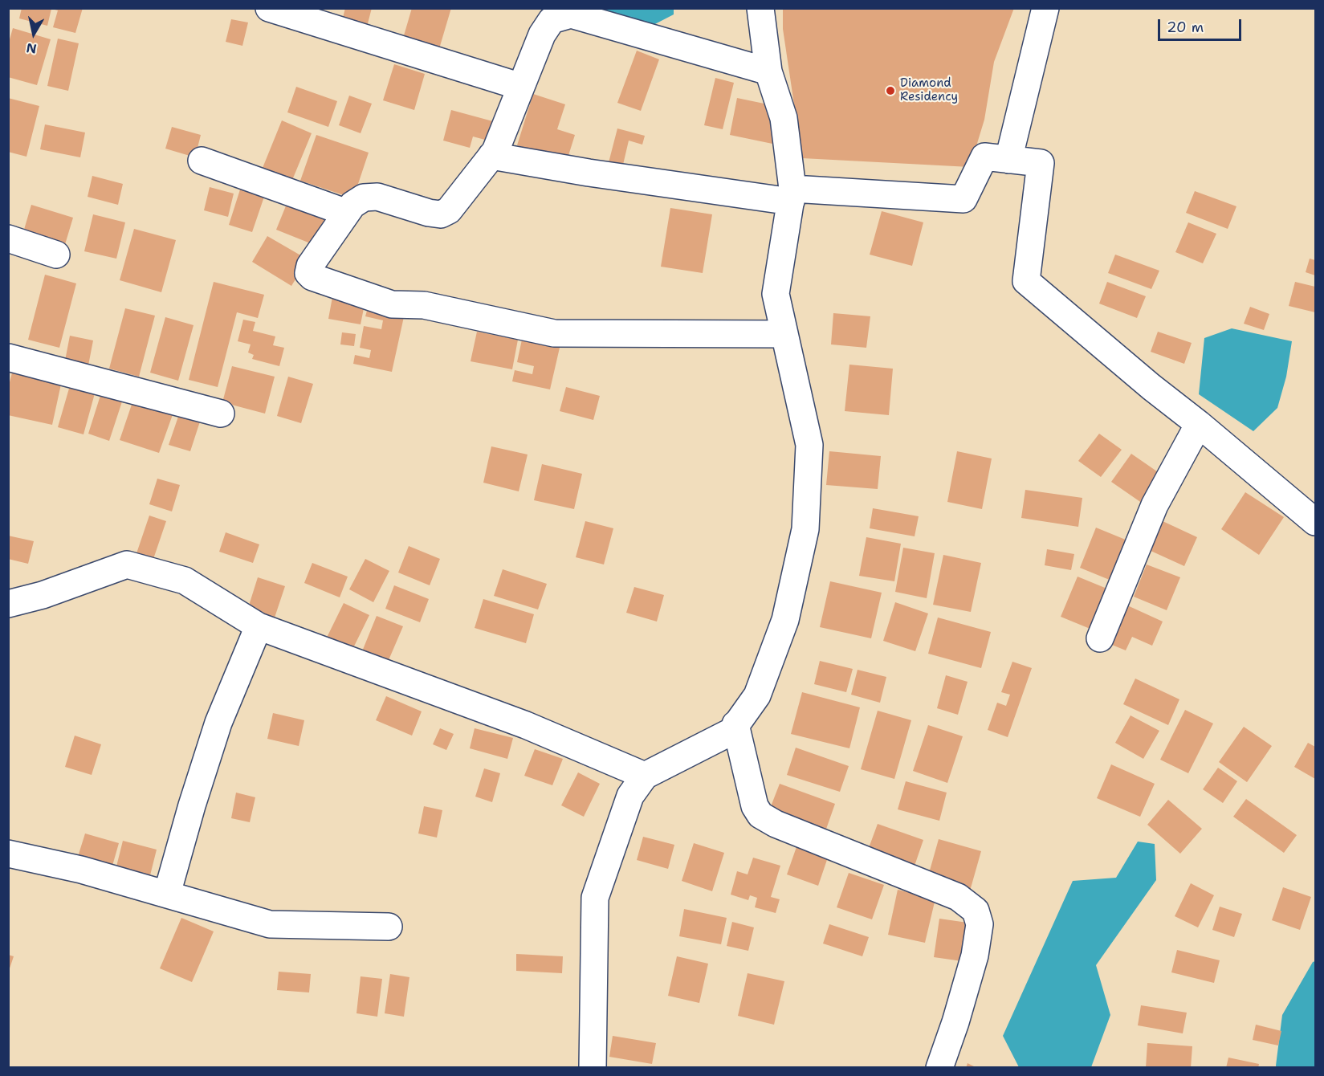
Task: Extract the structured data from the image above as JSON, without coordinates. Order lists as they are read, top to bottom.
{
  "places": ["Diamond Residency"],
  "scale_bar": "20 m",
  "north": "bottom"
}
